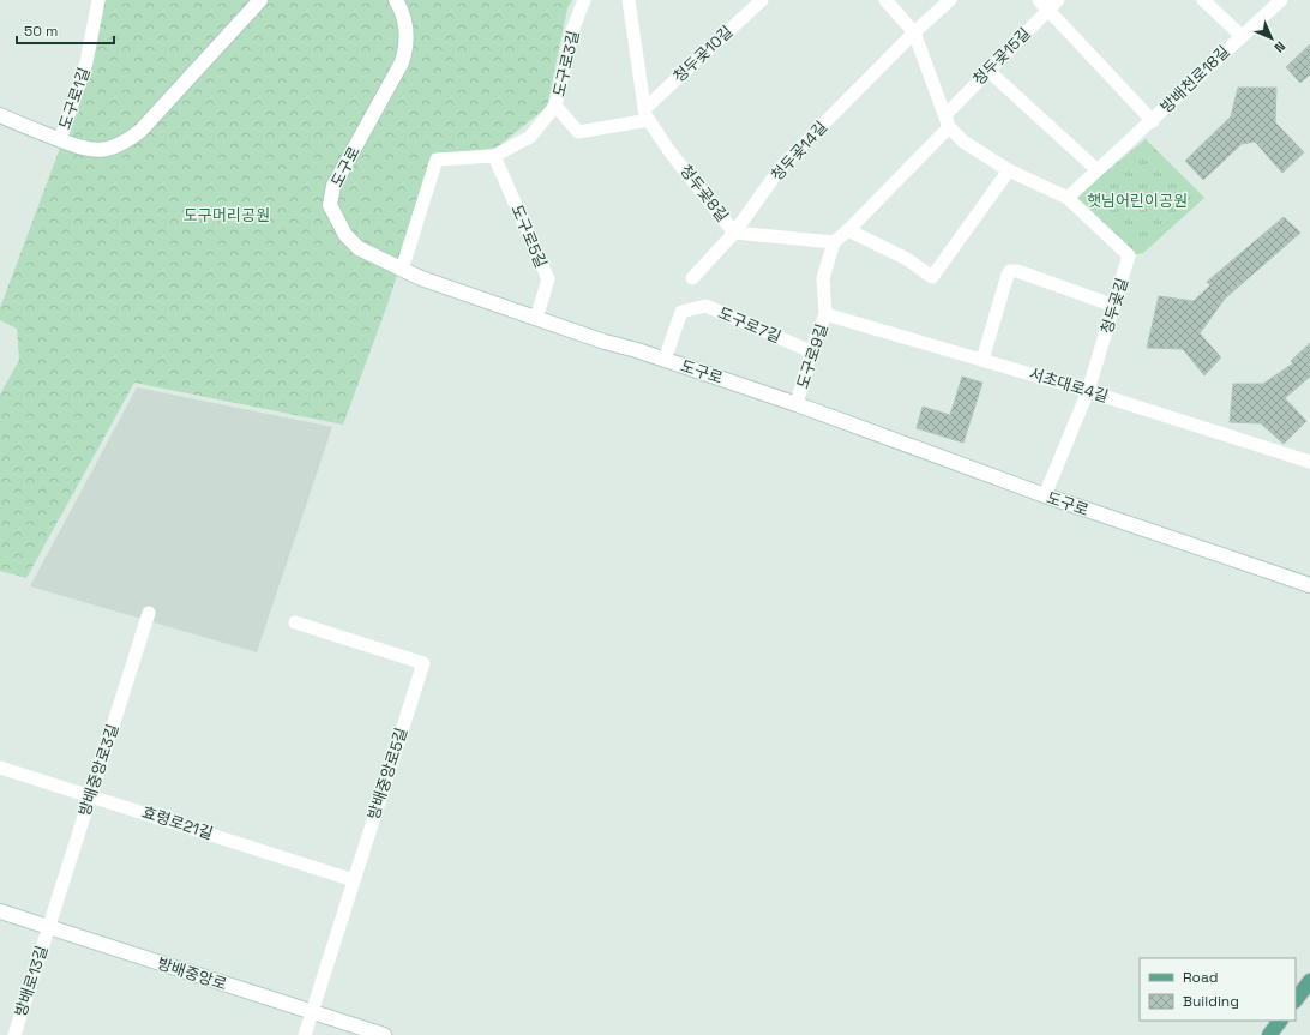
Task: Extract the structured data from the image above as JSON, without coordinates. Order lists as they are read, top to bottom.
{
  "streets": {
    "street": [
      "청두곶10길",
      "청두곶15길",
      "도구로3길",
      "방배천로18길",
      "도구로1길",
      "청두곶14길",
      "도구로",
      "청두곶8길",
      "도구로5길",
      "청두곶길",
      "도구로7길",
      "도구로9길",
      "서초대로4길",
      "방배중앙로3길",
      "방배중앙로5길",
      "효령로21길",
      "방배중앙로",
      "방배로13길"
    ]
  },
  "crossings": [
    ["청두곶10길", "청두곶8길"],
    ["청두곶15길", "방배천로18길"],
    ["도구로3길", "도구로"],
    ["도구로3길", "도구로5길"],
    ["방배천로18길", "청두곶길"],
    ["청두곶14길", "청두곶8길"],
    ["도구로", "도구로5길"],
    ["도구로", "청두곶길"],
    ["도구로", "도구로7길"],
    ["도구로", "도구로9길"],
    ["청두곶8길", "도구로9길"],
    ["청두곶길", "서초대로4길"],
    ["도구로7길", "도구로9길"],
    ["도구로9길", "서초대로4길"],
    ["방배중앙로3길", "효령로21길"],
    ["방배중앙로3길", "방배중앙로"],
    ["방배중앙로3길", "방배로13길"],
    ["방배중앙로5길", "효령로21길"],
    ["방배중앙로5길", "방배중앙로"],
    ["방배중앙로", "방배로13길"]
  ],
  "parks": ["햇님어린이공원", "도구머리공원"],
  "legend": ["Road", "Building"],
  "scale_bar": "50 m",
  "north": "bottom right"
}
